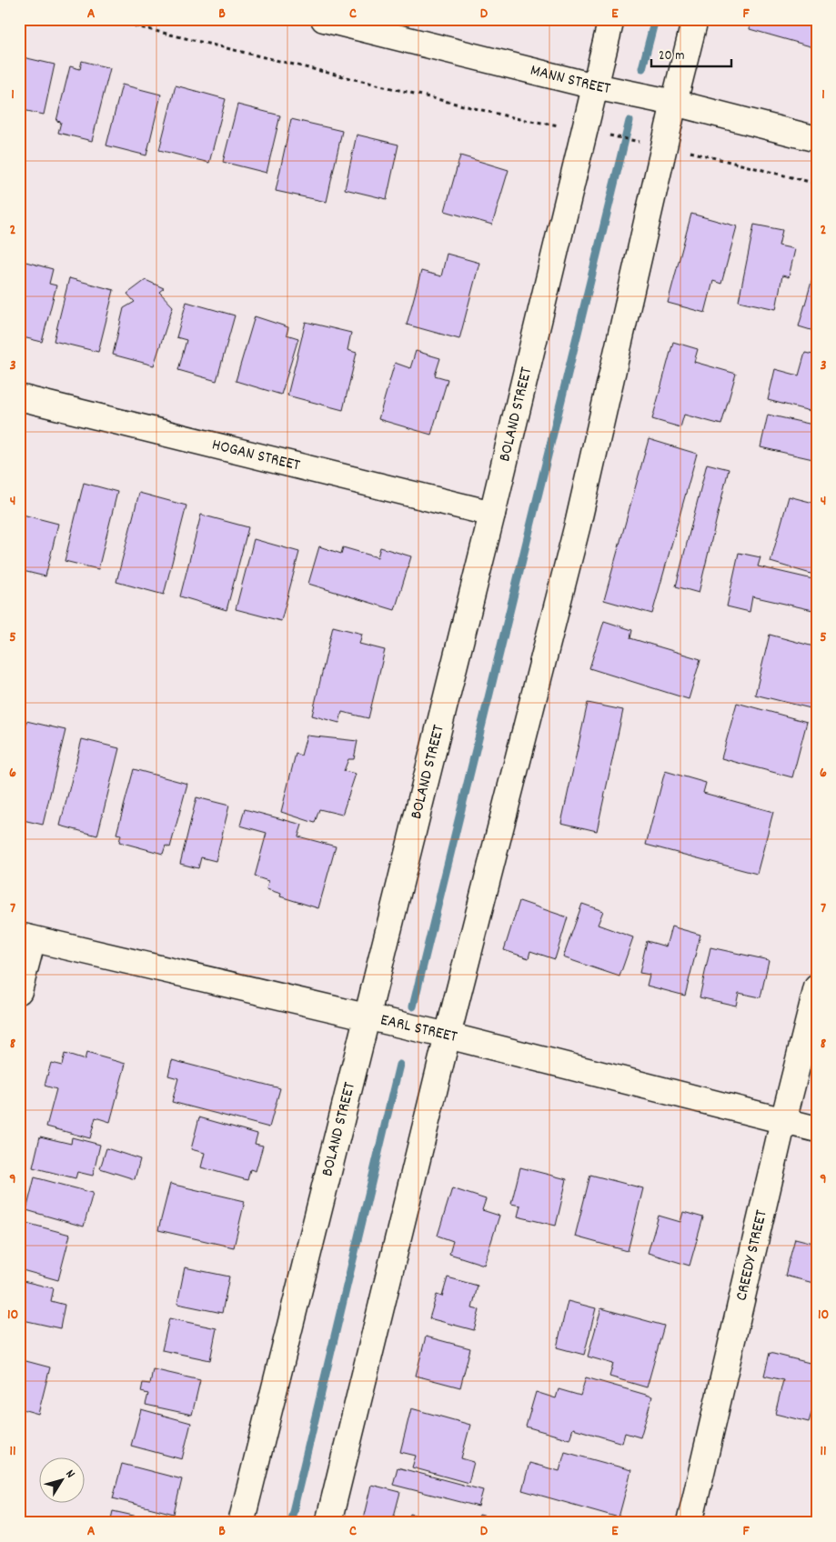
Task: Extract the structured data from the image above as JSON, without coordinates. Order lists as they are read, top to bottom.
{
  "streets": {
    "street": [
      "MANN STREET",
      "BOLAND STREET",
      "HOGAN STREET",
      "EARL STREET",
      "CREEDY STREET"
    ]
  },
  "crossings": [
    ["MANN STREET", "BOLAND STREET"],
    ["BOLAND STREET", "HOGAN STREET"],
    ["BOLAND STREET", "EARL STREET"],
    ["EARL STREET", "CREEDY STREET"]
  ],
  "scale_bar": "20 m",
  "north": "top right",
  "grid": {
    "columns": [
      "A",
      "B",
      "C",
      "D",
      "E",
      "F"
    ],
    "rows": [
      "1",
      "2",
      "3",
      "4",
      "5",
      "6",
      "7",
      "8",
      "9",
      "10",
      "11"
    ]
  }
}
